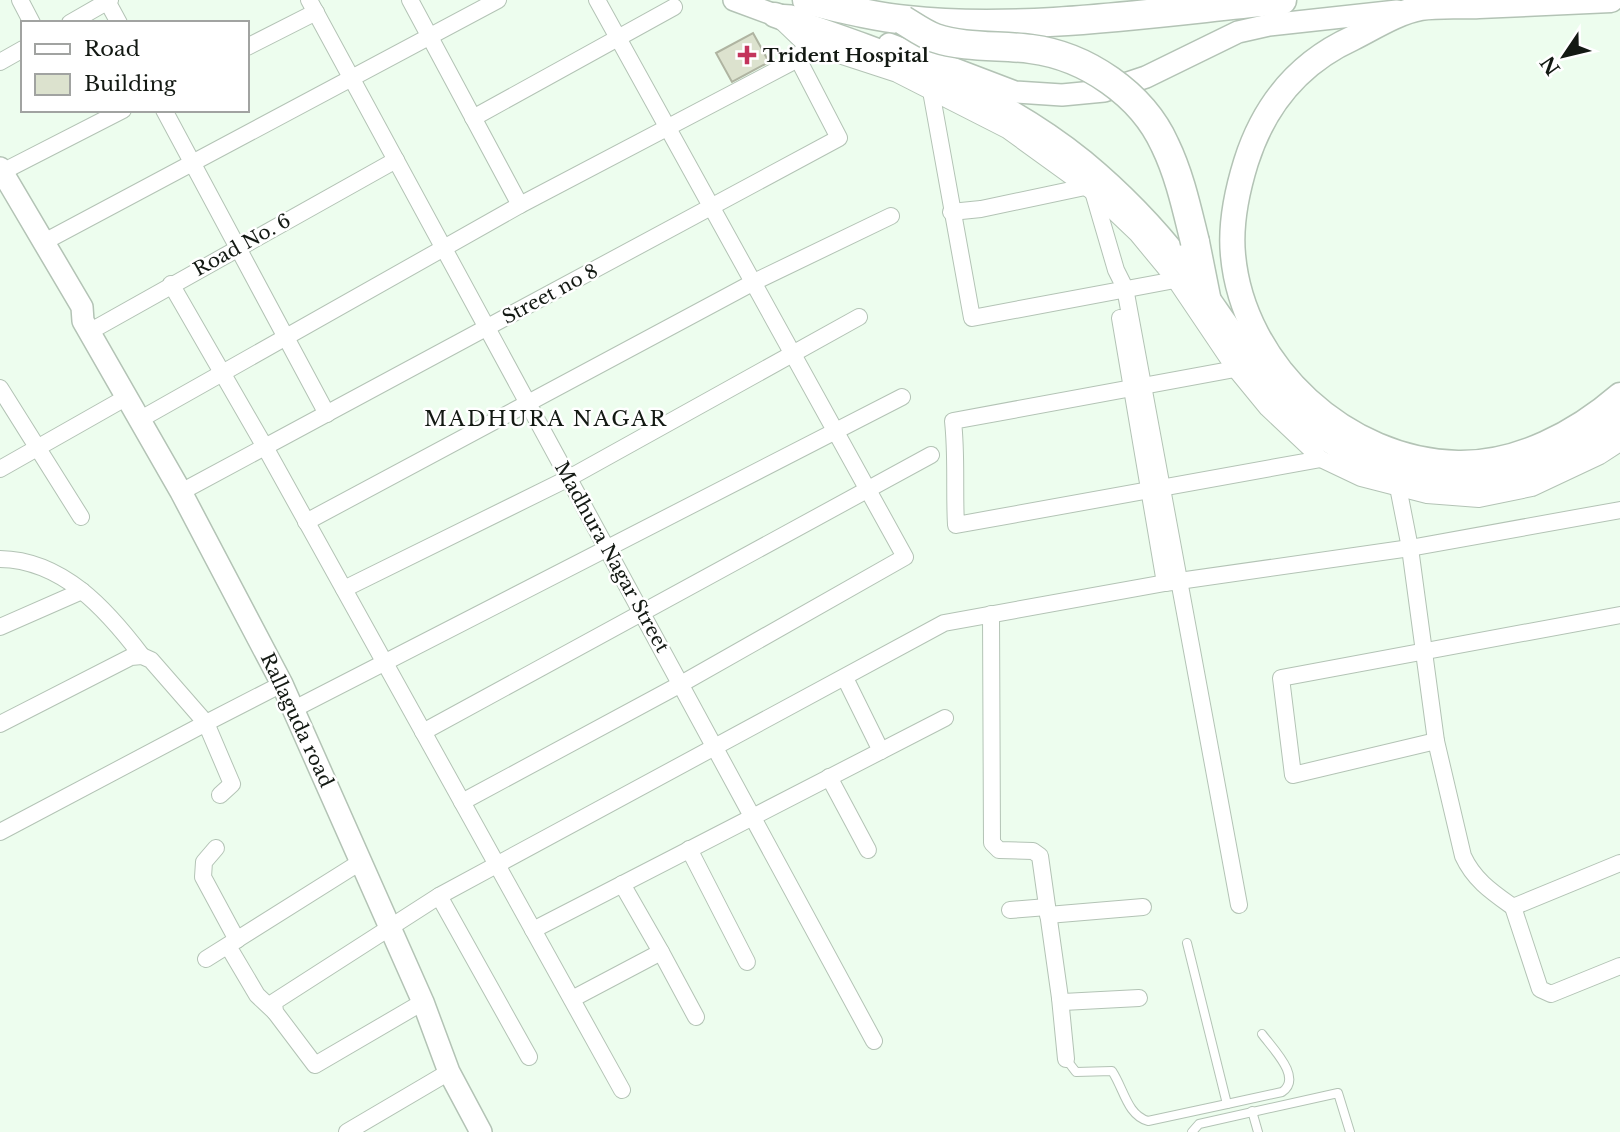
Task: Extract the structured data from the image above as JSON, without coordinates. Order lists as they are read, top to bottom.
{
  "streets": {
    "main road": ["Rallaguda road"],
    "street": ["Road No. 6", "Street no 8", "Madhura Nagar Street"]
  },
  "crossings": [
    ["Road No. 6", "Madhura Nagar Street"],
    ["Road No. 6", "Rallaguda road"],
    ["Street no 8", "Madhura Nagar Street"],
    ["Street no 8", "Rallaguda road"]
  ],
  "districts": ["MADHURA NAGAR"],
  "places": {
    "health": ["Trident Hospital"]
  },
  "legend": ["Road", "Building"],
  "north": "bottom left"
}
